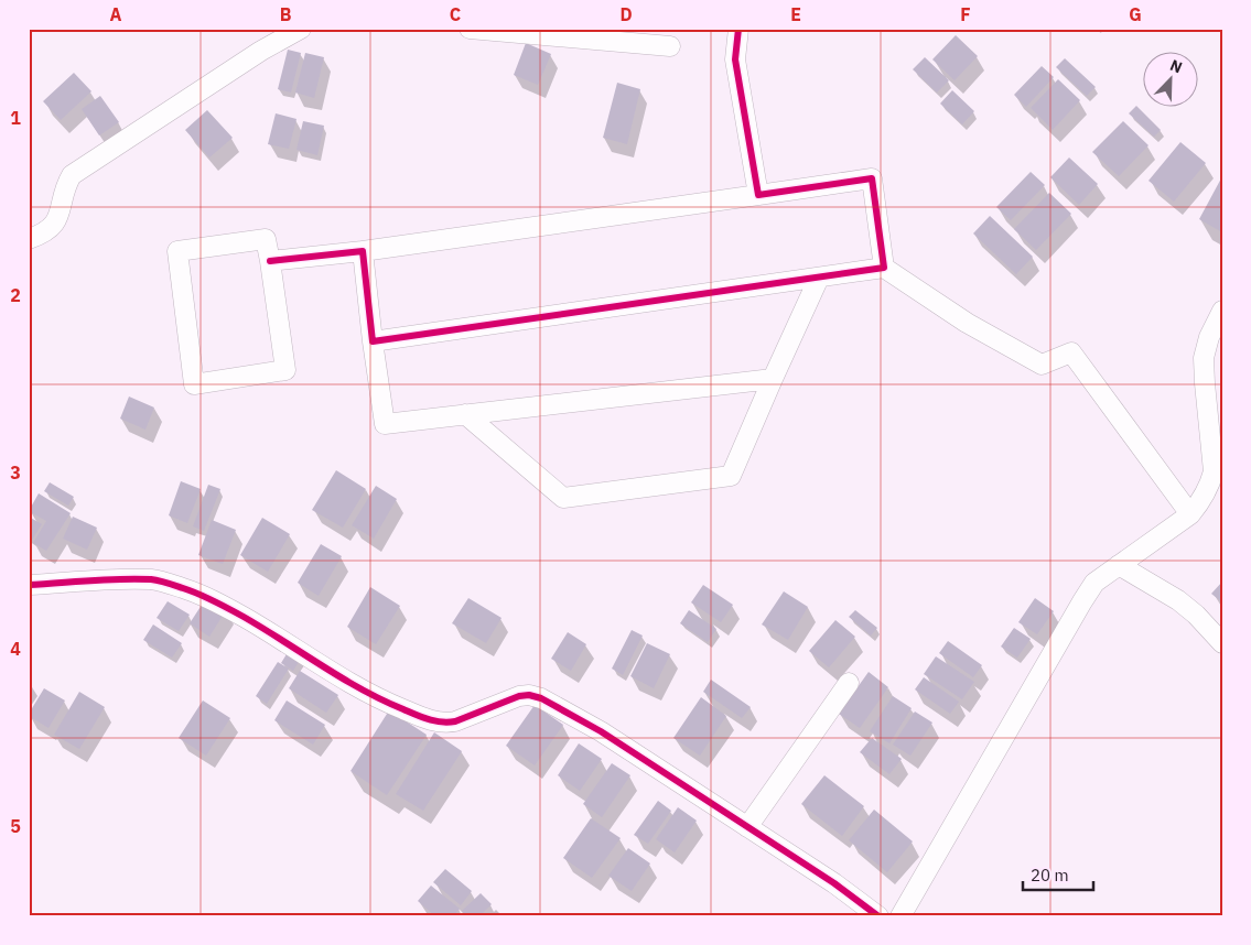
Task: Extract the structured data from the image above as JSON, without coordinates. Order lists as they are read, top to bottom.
{
  "scale_bar": "20 m",
  "north": "top right",
  "grid": {
    "columns": [
      "A",
      "B",
      "C",
      "D",
      "E",
      "F",
      "G"
    ],
    "rows": [
      "1",
      "2",
      "3",
      "4",
      "5"
    ]
  }
}
